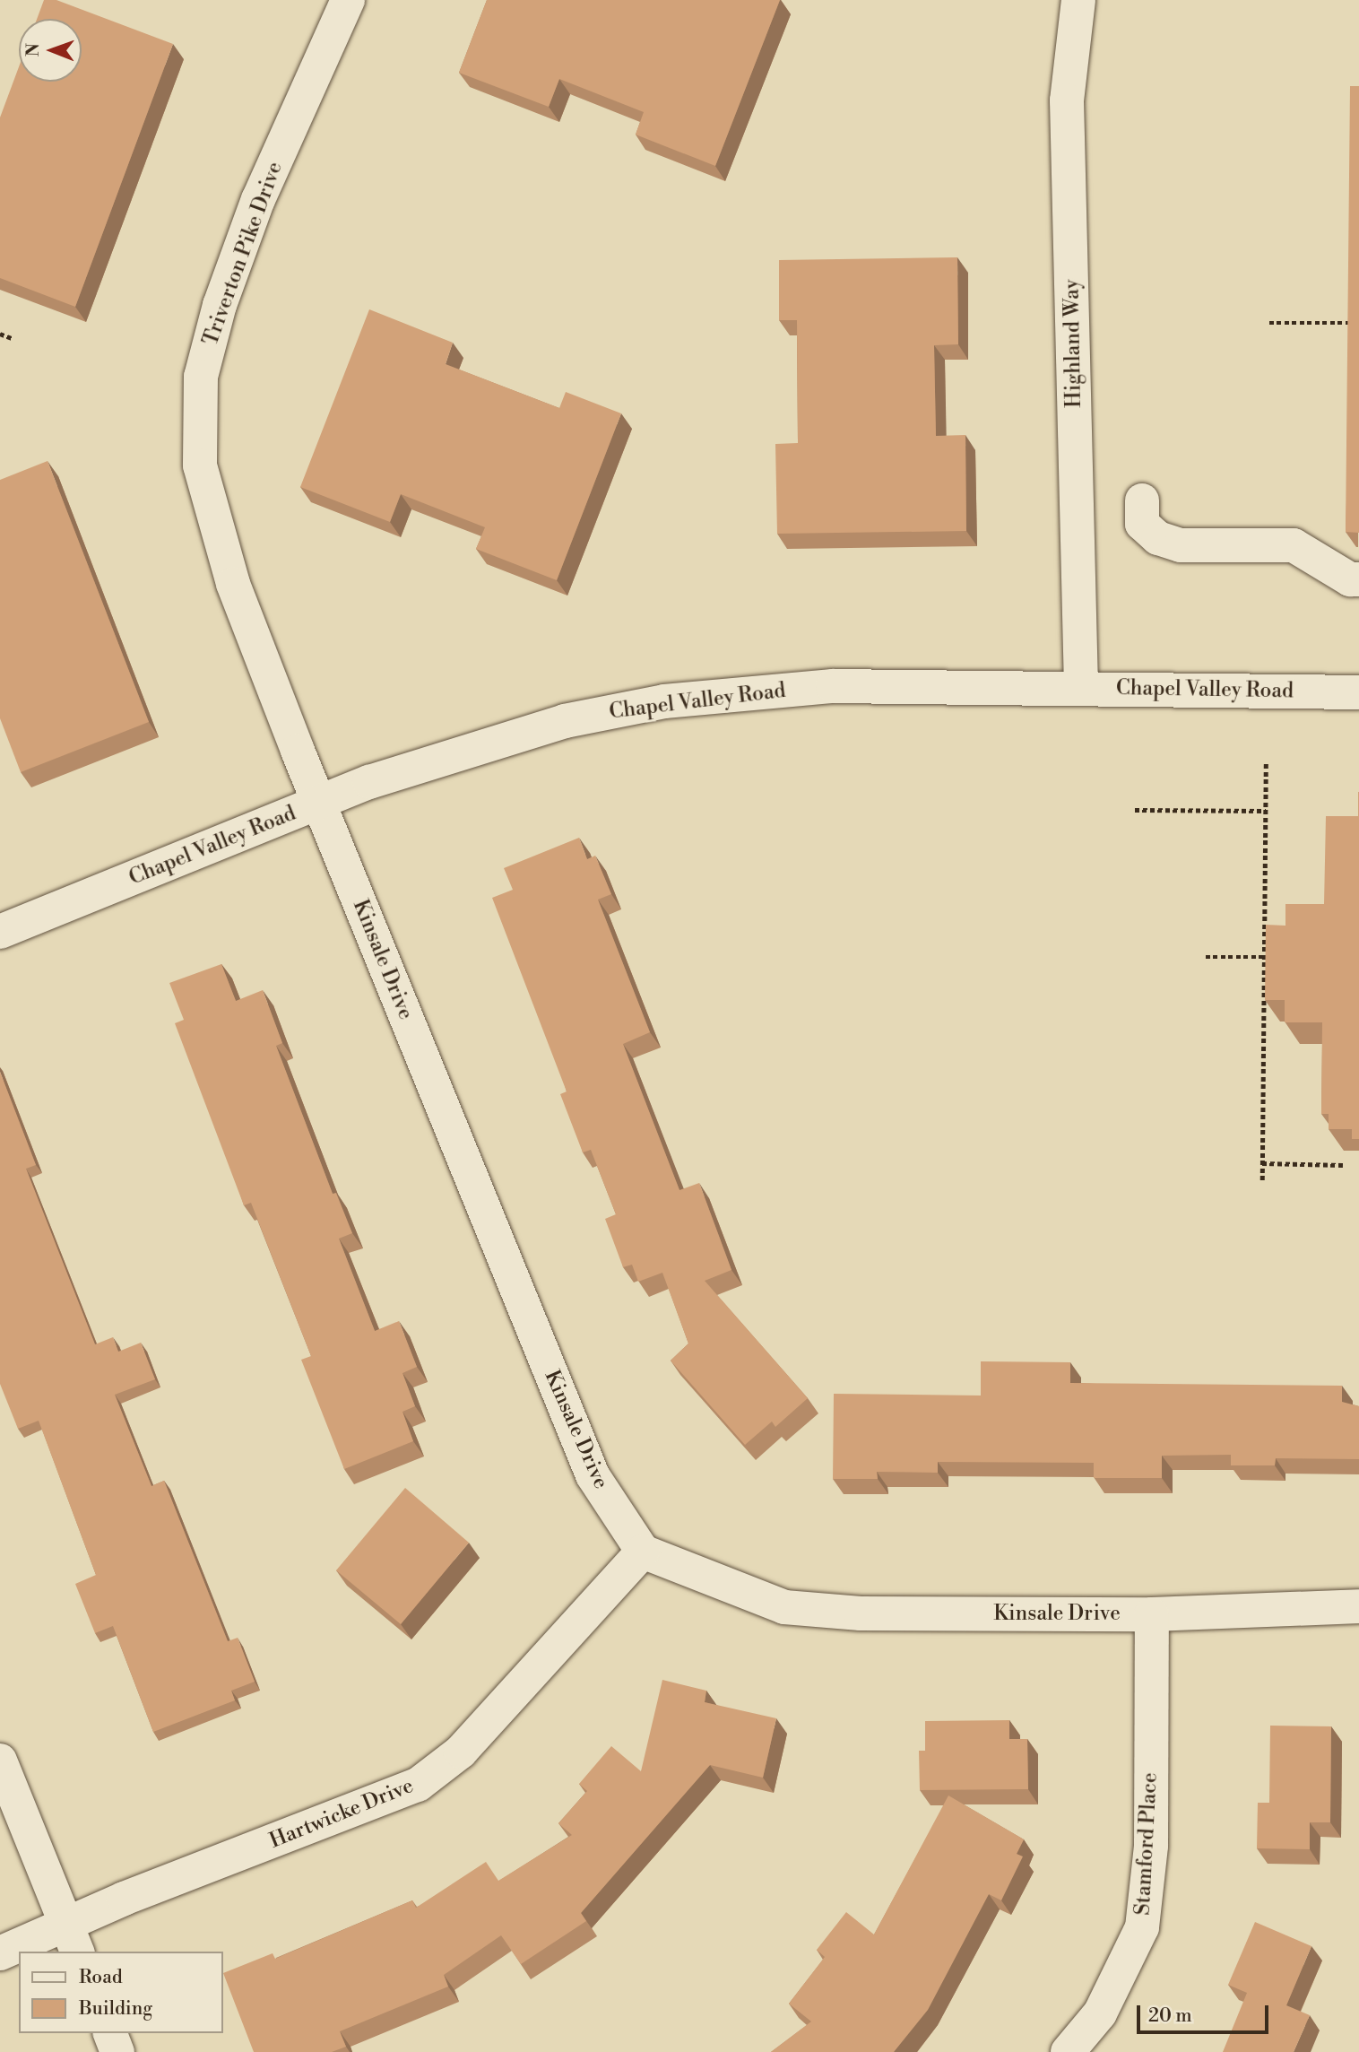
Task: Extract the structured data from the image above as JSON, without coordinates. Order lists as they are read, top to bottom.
{
  "streets": {
    "street": [
      "Triverton Pike Drive",
      "Highland Way",
      "Chapel Valley Road",
      "Kinsale Drive",
      "Hartwicke Drive",
      "Stamford Place"
    ]
  },
  "crossings": [
    ["Triverton Pike Drive", "Chapel Valley Road"],
    ["Triverton Pike Drive", "Kinsale Drive"],
    ["Highland Way", "Chapel Valley Road"],
    ["Chapel Valley Road", "Kinsale Drive"],
    ["Kinsale Drive", "Hartwicke Drive"],
    ["Kinsale Drive", "Stamford Place"]
  ],
  "legend": ["Road", "Building"],
  "scale_bar": "20 m",
  "north": "left"
}
